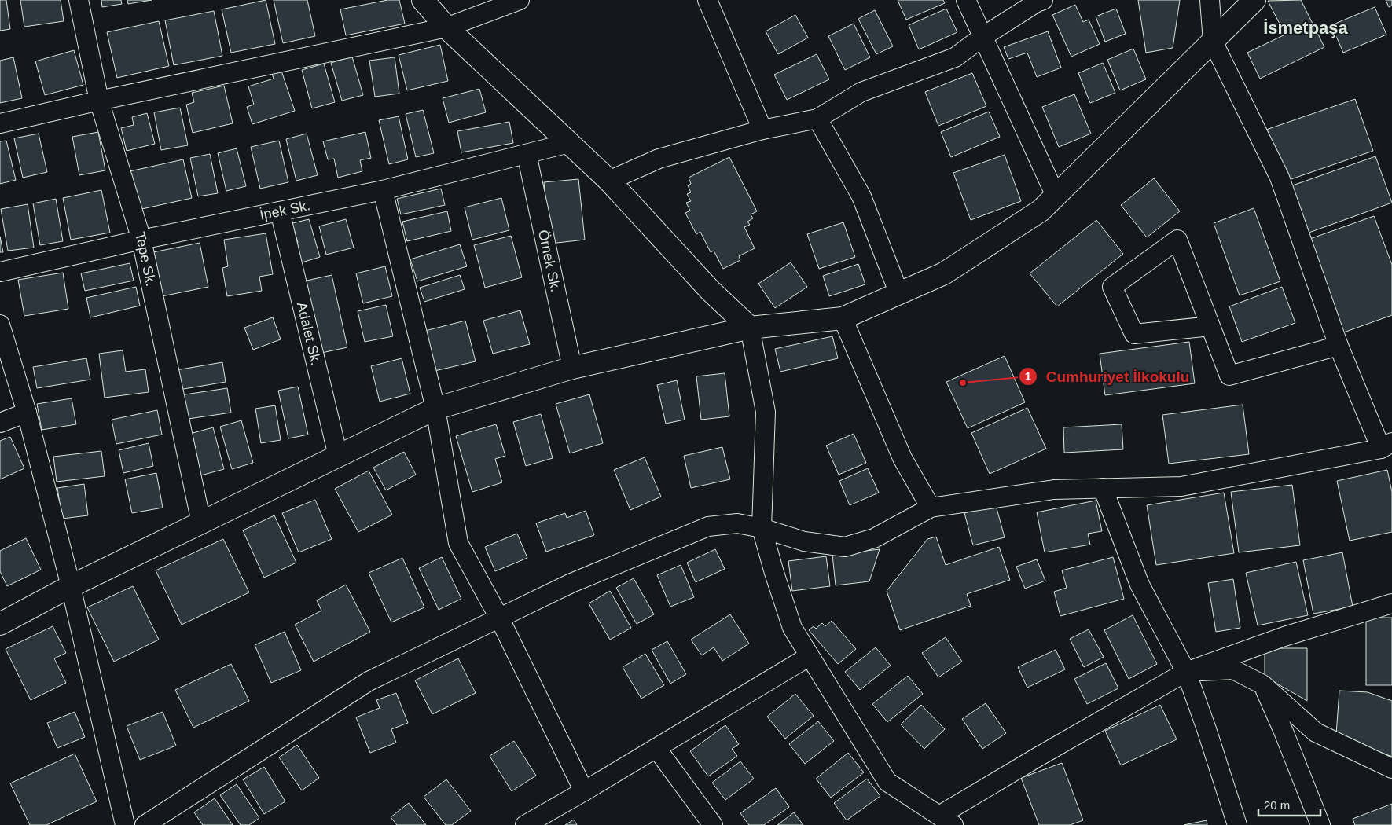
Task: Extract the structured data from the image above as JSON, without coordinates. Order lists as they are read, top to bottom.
{
  "streets": {
    "street": [
      "İpek Sk.",
      "Tepe Sk.",
      "Örnek Sk.",
      "Adalet Sk."
    ]
  },
  "crossings": [
    ["İpek Sk.", "Tepe Sk."],
    ["İpek Sk.", "Örnek Sk."],
    ["İpek Sk.", "Adalet Sk."]
  ],
  "districts": ["İsmetpaşa"],
  "places": ["Cumhuriyet İlkokulu"],
  "scale_bar": "20 m"
}
